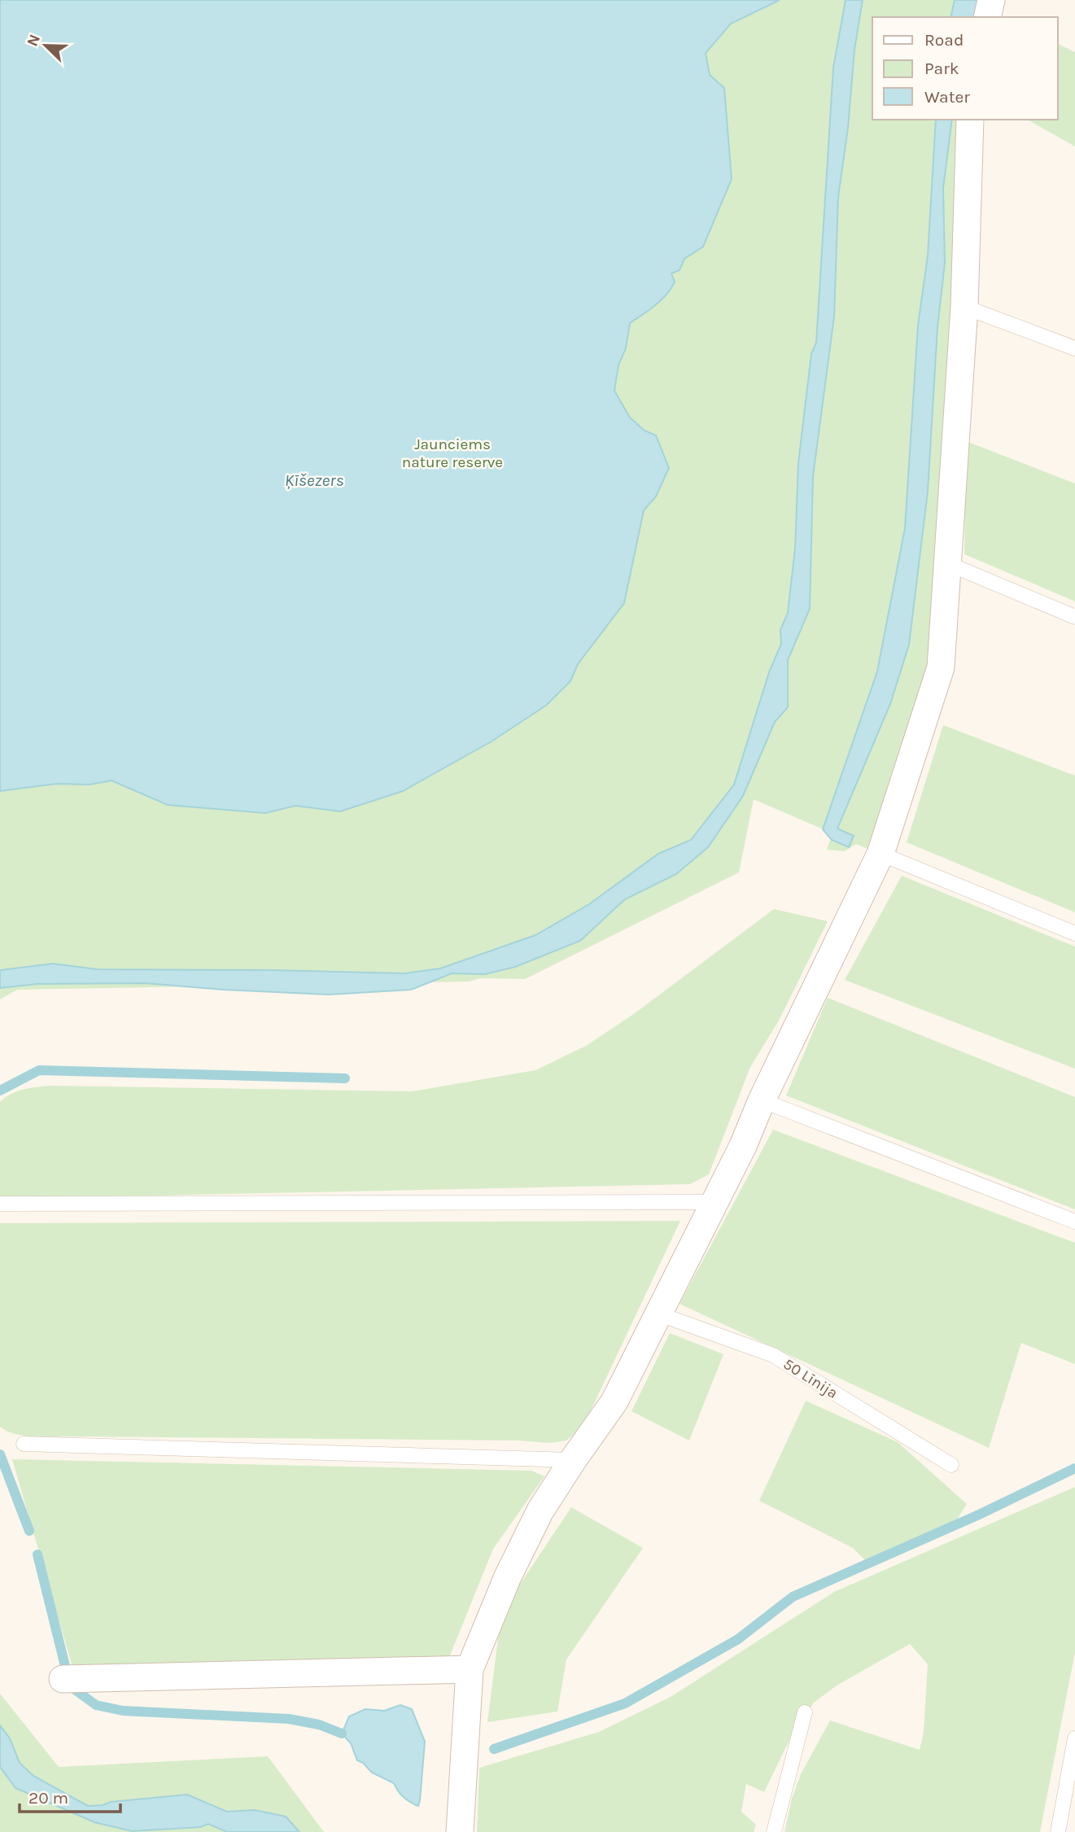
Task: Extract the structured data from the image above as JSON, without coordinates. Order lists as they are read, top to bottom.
{
  "streets": {
    "lane": ["50 Līnija"]
  },
  "water": ["Ķīšezers"],
  "parks": ["Jaunciems nature reserve"],
  "legend": ["Road", "Park", "Water"],
  "scale_bar": "20 m",
  "north": "top left"
}
